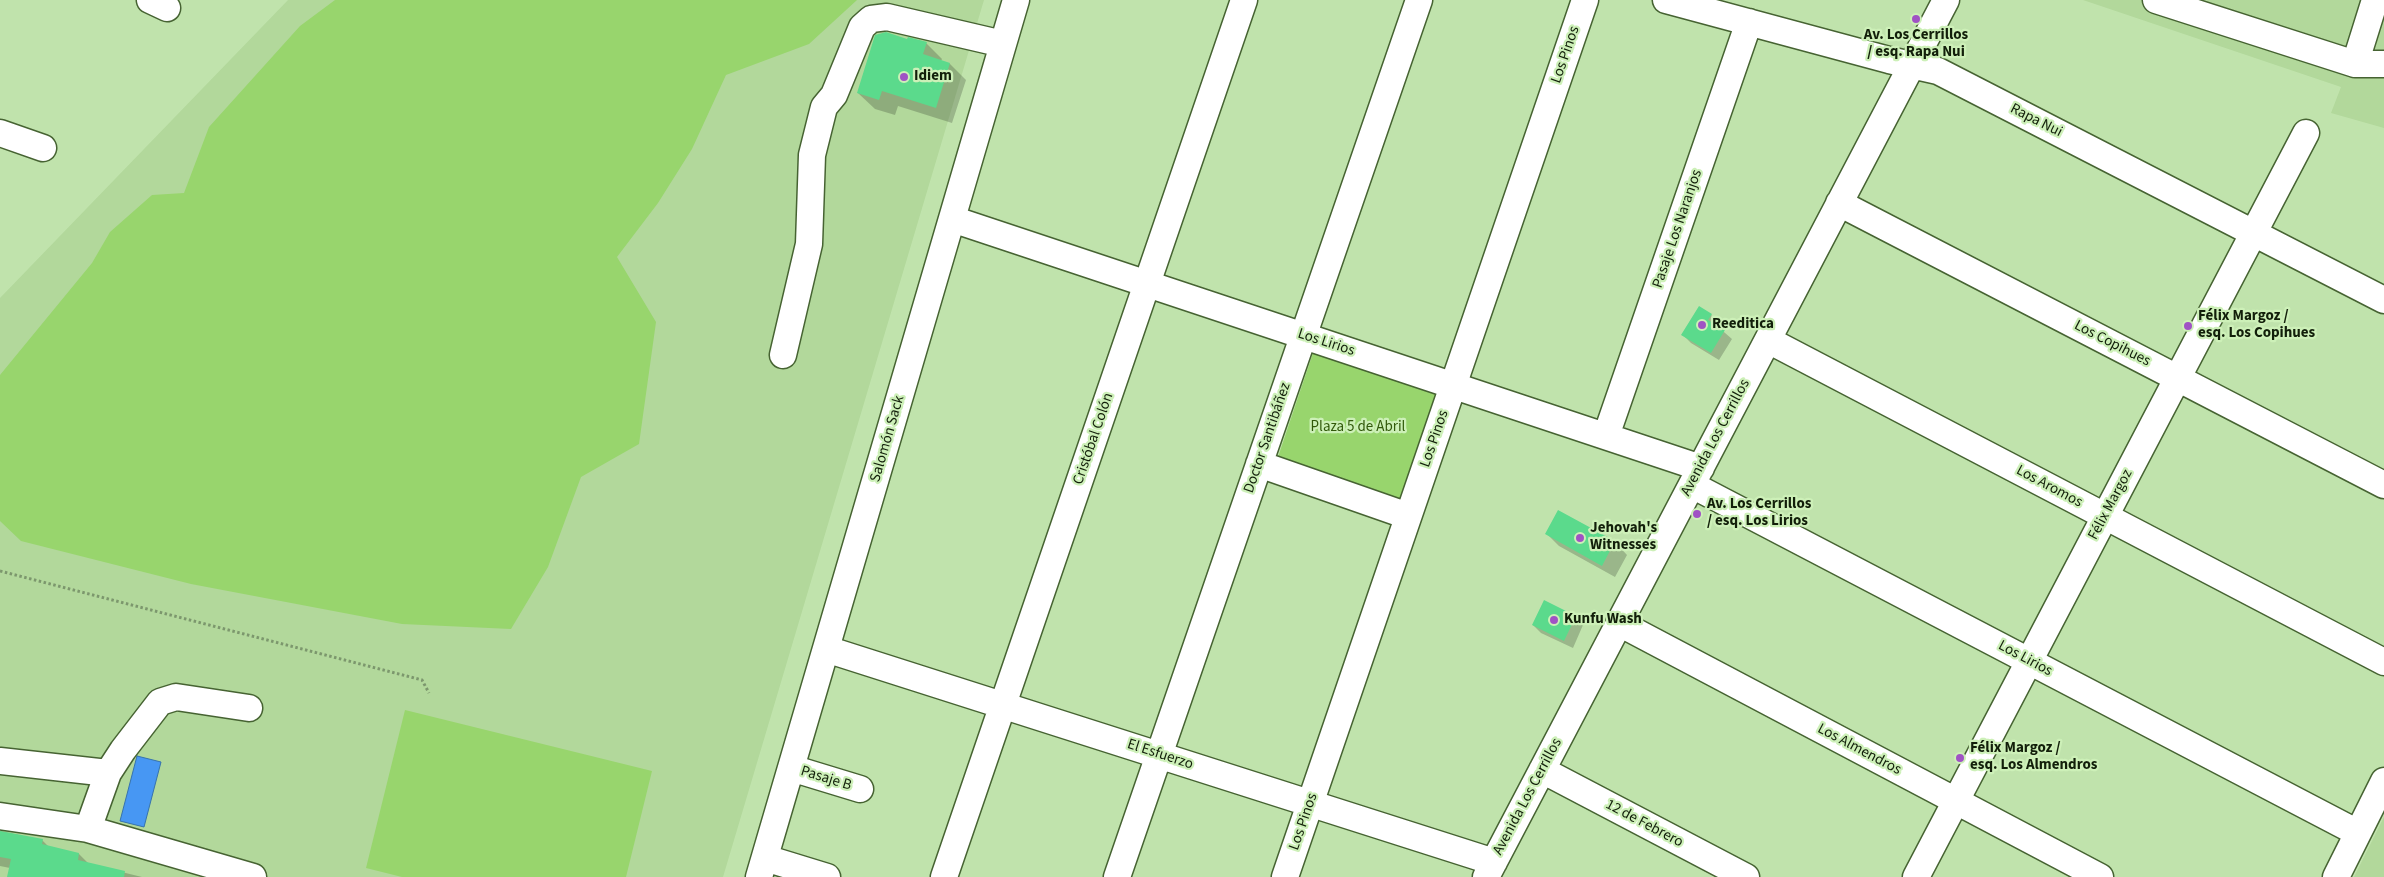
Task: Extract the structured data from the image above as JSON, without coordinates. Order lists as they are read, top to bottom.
{
  "streets": {
    "street": [
      "Los Pinos",
      "Rapa Nui",
      "Pasaje Los Naranjos",
      "Los Lirios",
      "Los Copihues",
      "Doctor Santibáñez",
      "Avenida Los Cerrillos",
      "Salomón Sack",
      "Cristóbal Colón",
      "Los Aromos",
      "Félix Margoz",
      "Los Almendros",
      "El Esfuerzo",
      "Pasaje B",
      "12 de Febrero"
    ]
  },
  "crossings": [
    ["Los Pinos", "Los Lirios"],
    ["Los Pinos", "El Esfuerzo"],
    ["Rapa Nui", "Pasaje Los Naranjos"],
    ["Rapa Nui", "Avenida Los Cerrillos"],
    ["Rapa Nui", "Félix Margoz"],
    ["Pasaje Los Naranjos", "Los Lirios"],
    ["Los Lirios", "Doctor Santibáñez"],
    ["Los Lirios", "Avenida Los Cerrillos"],
    ["Los Lirios", "Salomón Sack"],
    ["Los Lirios", "Cristóbal Colón"],
    ["Los Lirios", "Félix Margoz"],
    ["Los Copihues", "Avenida Los Cerrillos"],
    ["Los Copihues", "Félix Margoz"],
    ["Doctor Santibáñez", "El Esfuerzo"],
    ["Avenida Los Cerrillos", "Los Aromos"],
    ["Avenida Los Cerrillos", "Los Almendros"],
    ["Avenida Los Cerrillos", "El Esfuerzo"],
    ["Avenida Los Cerrillos", "12 de Febrero"],
    ["Salomón Sack", "El Esfuerzo"],
    ["Salomón Sack", "Pasaje B"],
    ["Cristóbal Colón", "El Esfuerzo"],
    ["Los Aromos", "Félix Margoz"],
    ["Félix Margoz", "Los Almendros"]
  ],
  "parks": ["Plaza 5 de Abril"],
  "places": [
    "Av. Los Cerrillos / esq. Rapa Nui",
    "Idiem",
    "Reeditica",
    "Félix Margoz / esq. Los Copihues",
    "Av. Los Cerrillos / esq. Los Lirios",
    "Jehovah's Witnesses",
    "Kunfu Wash",
    "Félix Margoz / esq. Los Almendros"
  ]
}
